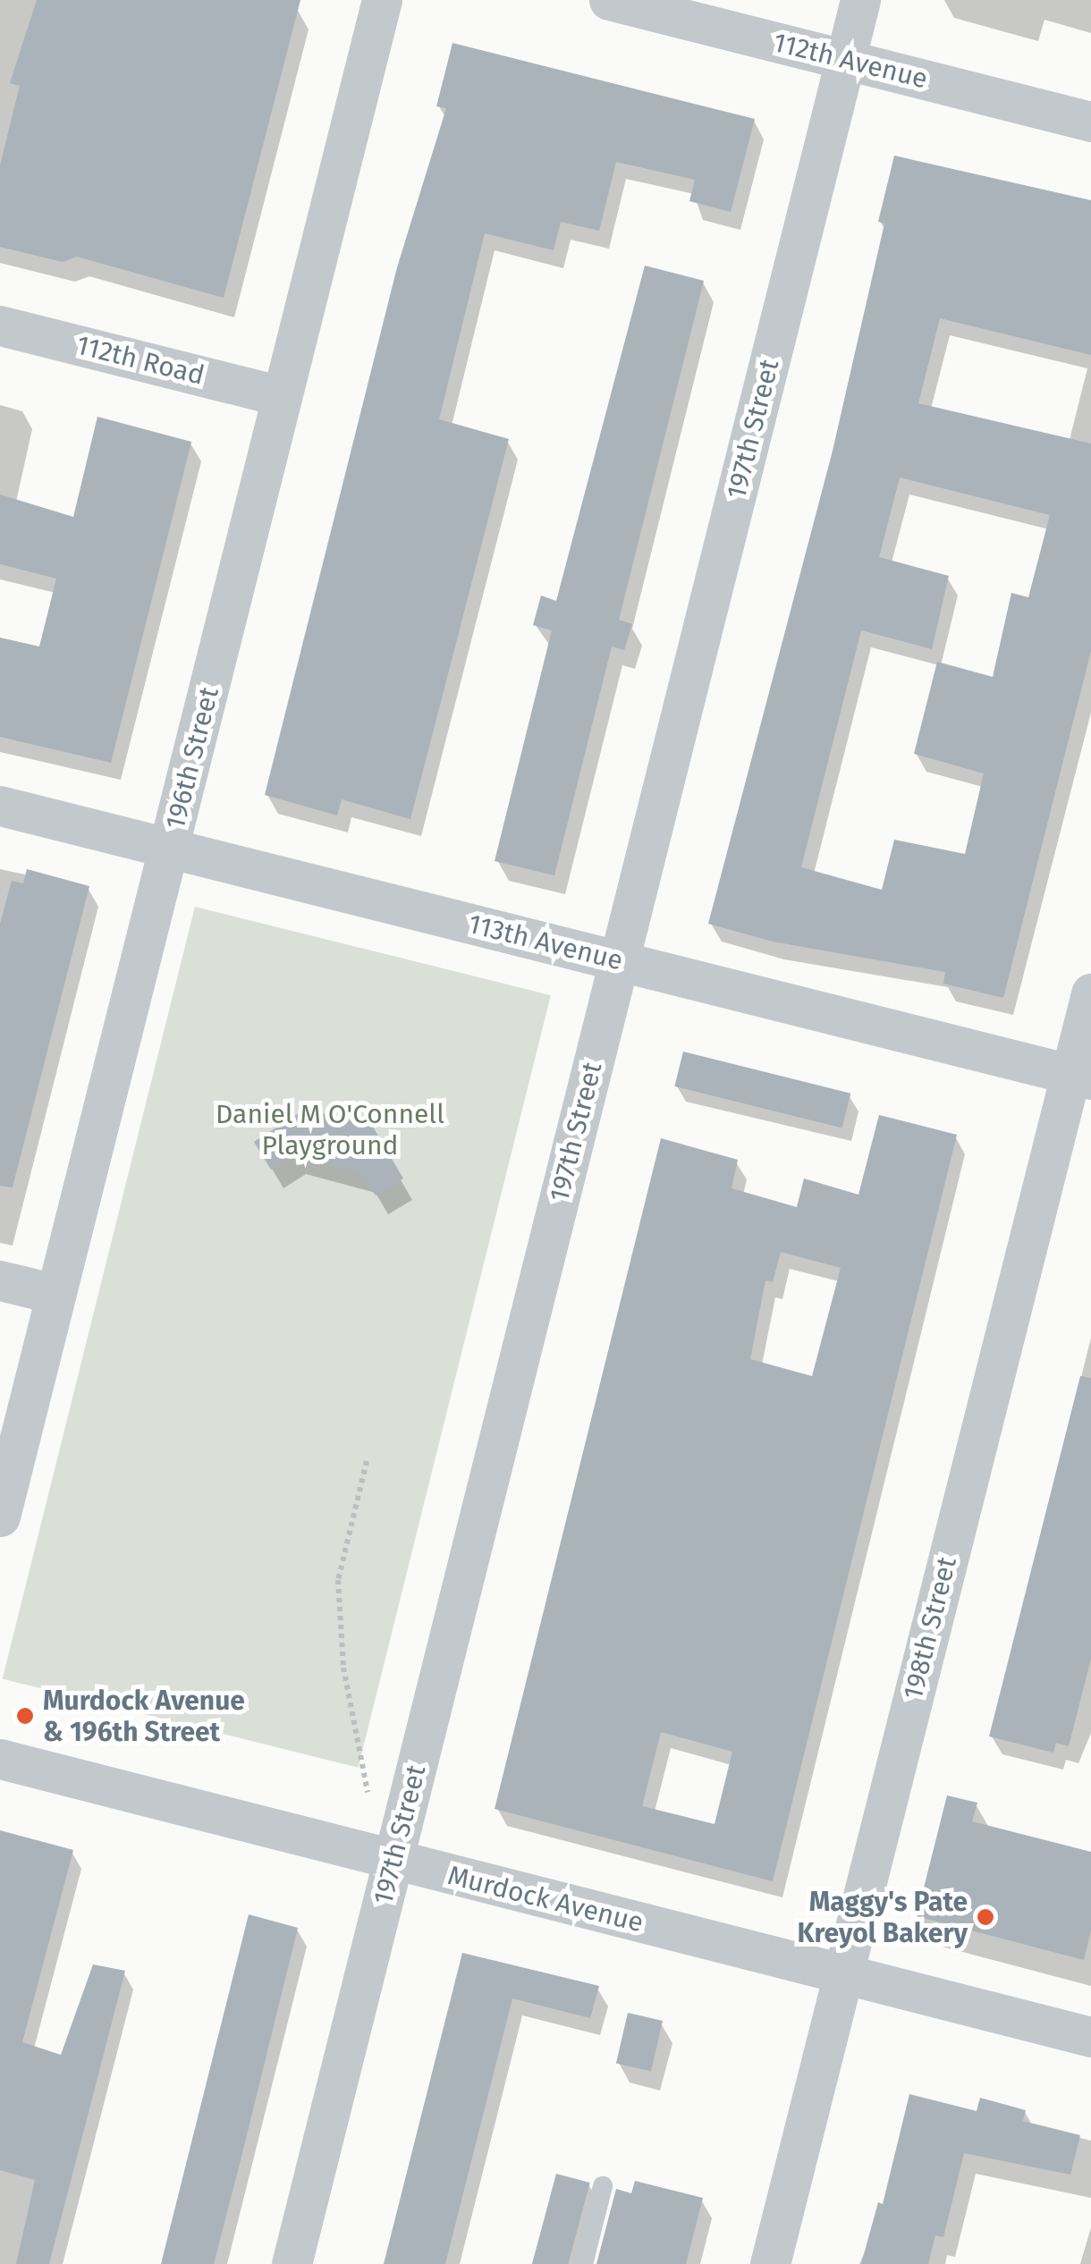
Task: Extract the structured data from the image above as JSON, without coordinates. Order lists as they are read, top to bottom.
{
  "streets": {
    "street": [
      "112th Avenue",
      "112th Road",
      "197th Street",
      "196th Street",
      "113th Avenue",
      "198th Street",
      "Murdock Avenue"
    ]
  },
  "crossings": [
    ["112th Avenue", "197th Street"],
    ["112th Road", "196th Street"],
    ["197th Street", "113th Avenue"],
    ["197th Street", "Murdock Avenue"],
    ["196th Street", "113th Avenue"],
    ["113th Avenue", "198th Street"],
    ["198th Street", "Murdock Avenue"]
  ],
  "parks": ["Daniel M O'Connell Playground"],
  "places": ["Murdock Avenue & 196th Street", "Maggy's Pate Kreyol Bakery"]
}
